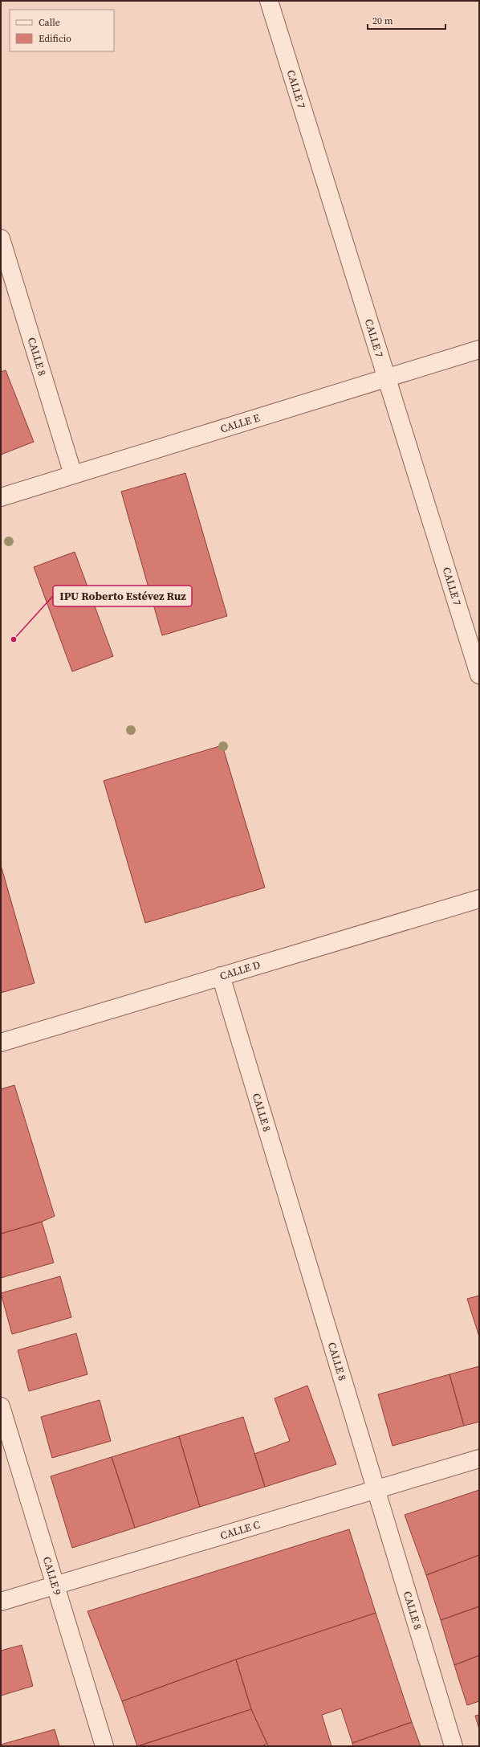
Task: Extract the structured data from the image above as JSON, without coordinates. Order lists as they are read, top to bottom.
{
  "streets": {
    "street": [
      "CALLE 7",
      "CALLE 8",
      "CALLE E",
      "CALLE D",
      "CALLE C",
      "CALLE 9"
    ]
  },
  "crossings": [
    ["CALLE 7", "CALLE E"],
    ["CALLE 8", "CALLE E"],
    ["CALLE 8", "CALLE D"],
    ["CALLE 8", "CALLE C"],
    ["CALLE C", "CALLE 9"]
  ],
  "places": ["IPU Roberto Estévez Ruz"],
  "legend": ["Calle", "Edificio"],
  "scale_bar": "20 m"
}
